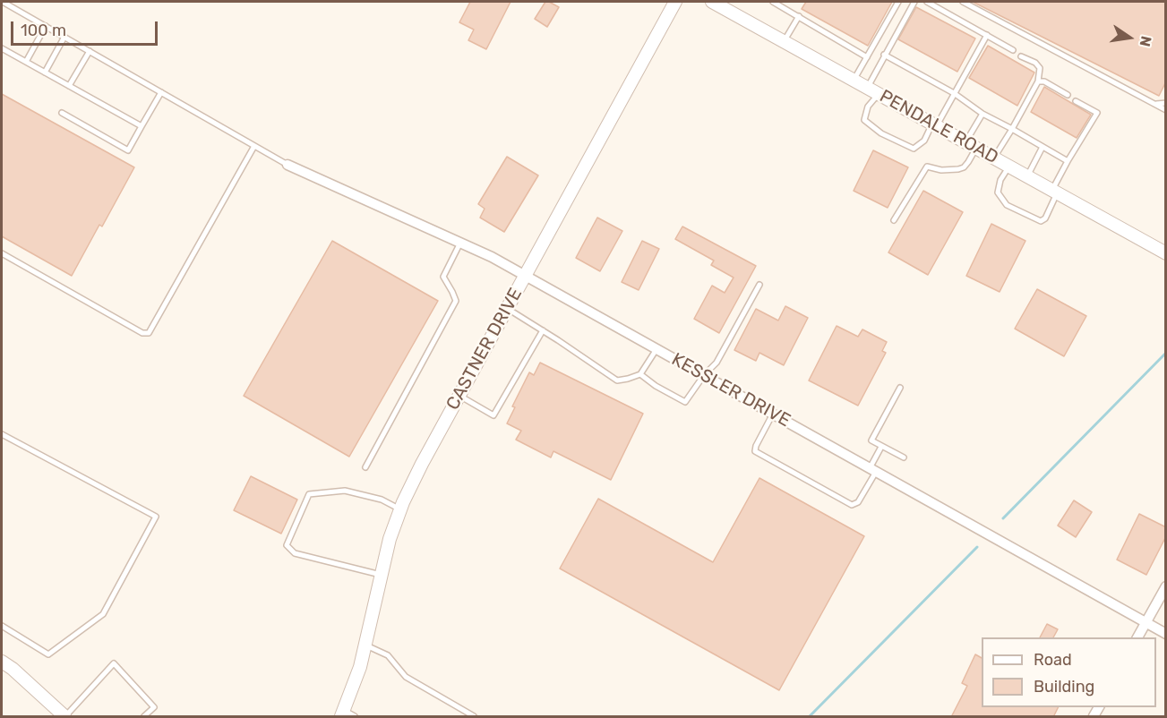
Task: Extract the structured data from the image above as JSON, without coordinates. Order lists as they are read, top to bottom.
{
  "streets": {
    "street": ["PENDALE ROAD", "CASTNER DRIVE", "KESSLER DRIVE"]
  },
  "crossings": [
    ["CASTNER DRIVE", "KESSLER DRIVE"]
  ],
  "legend": ["Road", "Building"],
  "scale_bar": "100 m",
  "north": "right"
}
